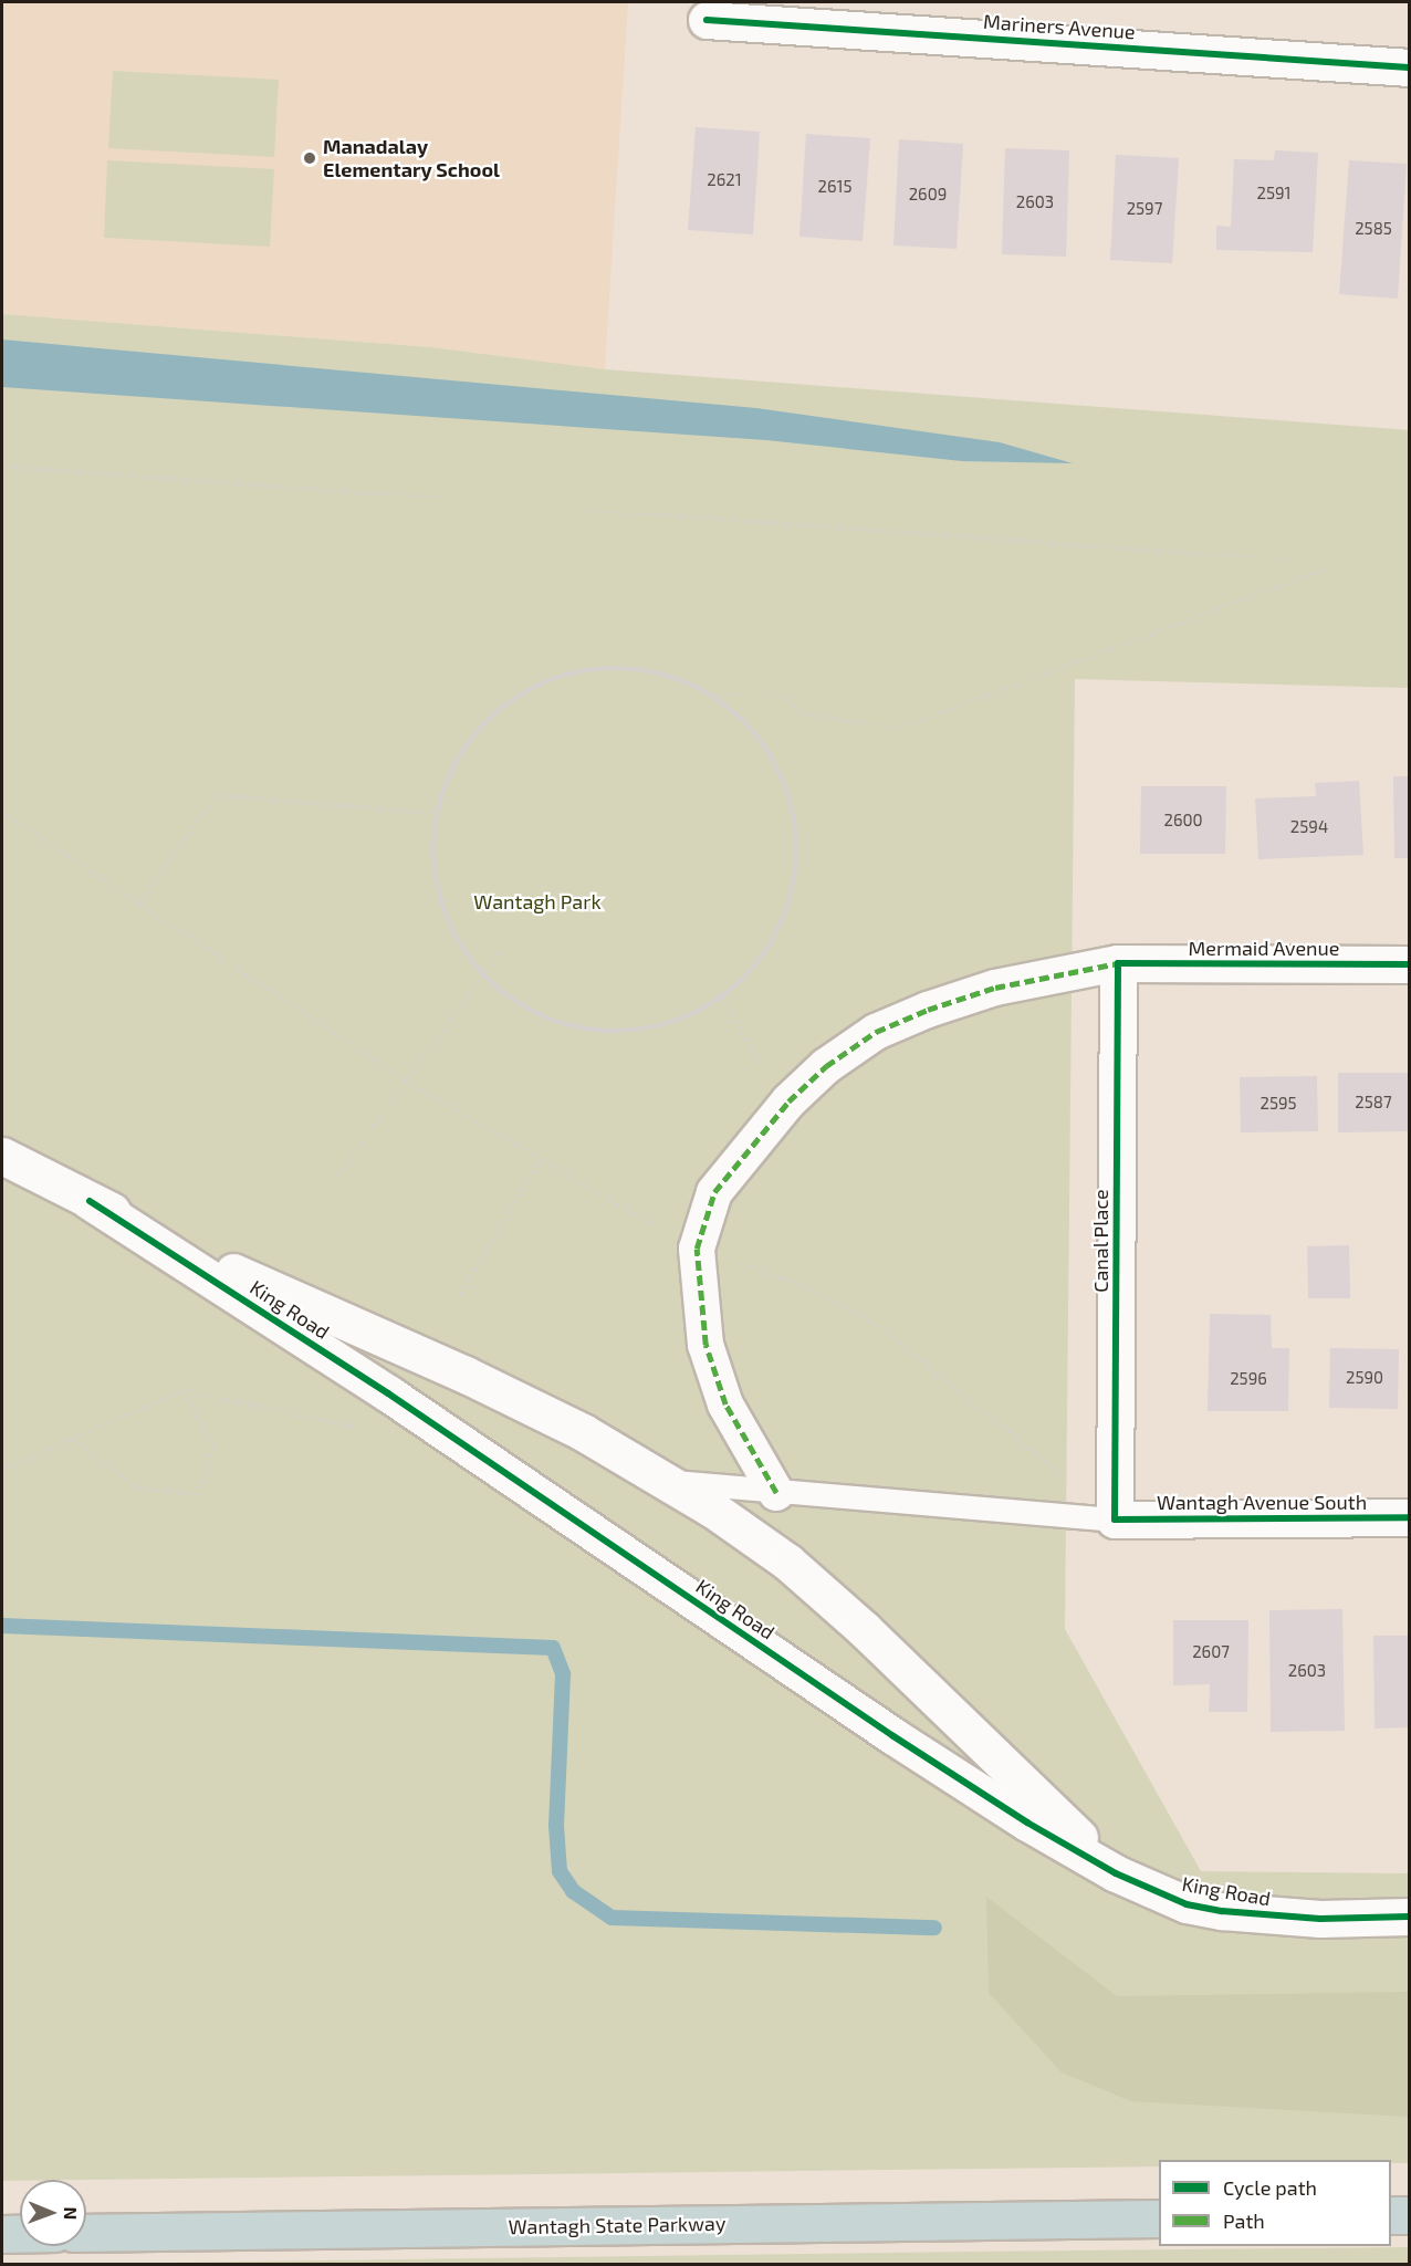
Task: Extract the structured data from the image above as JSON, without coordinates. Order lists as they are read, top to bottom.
{
  "streets": {
    "highway": ["Wantagh State Parkway"],
    "street": [
      "Mariners Avenue",
      "Mermaid Avenue",
      "Canal Place",
      "King Road",
      "Wantagh Avenue South"
    ]
  },
  "crossings": [
    ["Mermaid Avenue", "Canal Place"],
    ["Canal Place", "Wantagh Avenue South"]
  ],
  "parks": ["Wantagh Park"],
  "places": ["Manadalay Elementary School"],
  "house_numbers": [
    "2621",
    "2615",
    "2591",
    "2609",
    "2603",
    "2597",
    "2585",
    "2600",
    "2594",
    "2587",
    "2595",
    "2590",
    "2596",
    "2607",
    "2603"
  ],
  "legend": ["Cycle path", "Path"],
  "north": "right"
}
